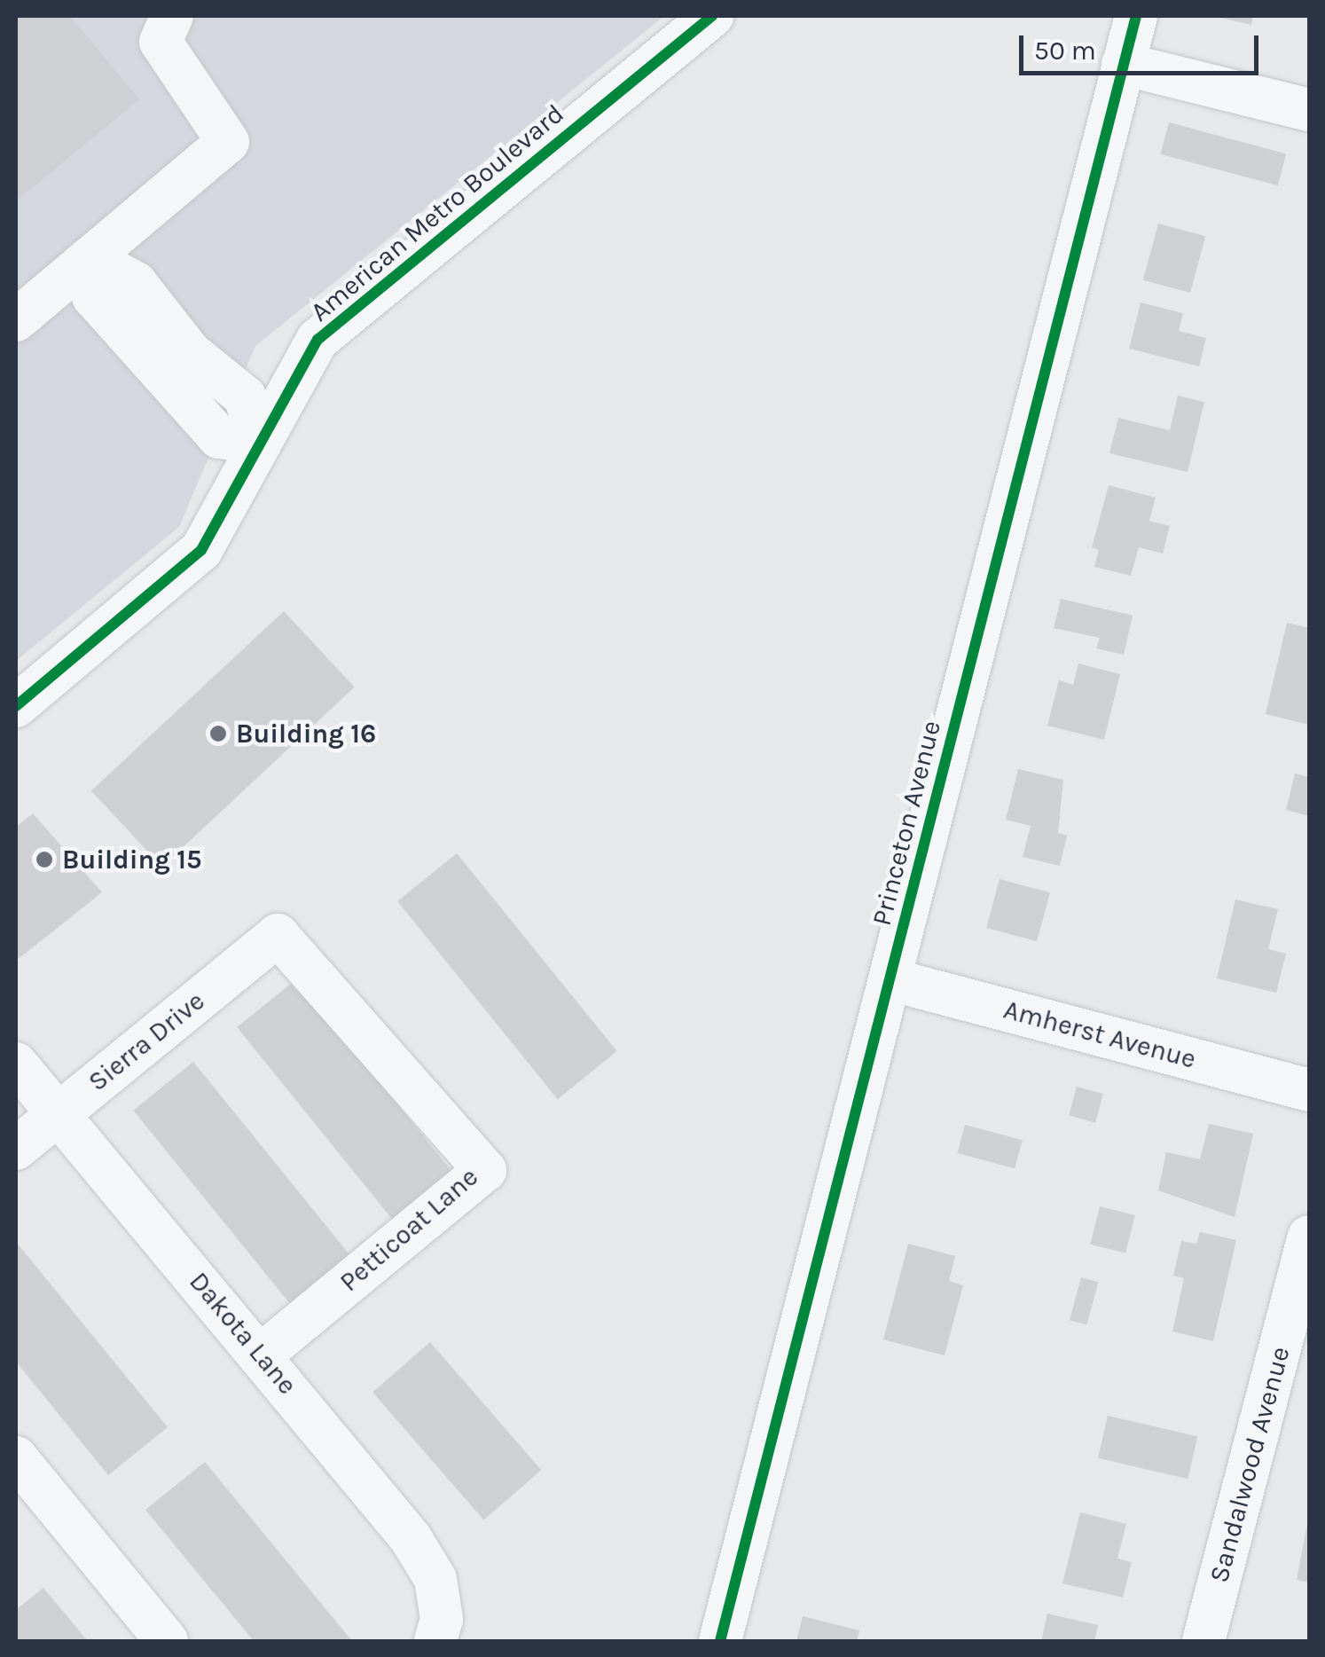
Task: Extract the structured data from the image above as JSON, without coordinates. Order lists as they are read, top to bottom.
{
  "streets": {
    "street": [
      "American Metro Boulevard",
      "Princeton Avenue",
      "Amherst Avenue",
      "Sierra Drive",
      "Petticoat Lane",
      "Dakota Lane",
      "Sandalwood Avenue"
    ]
  },
  "crossings": [
    ["Princeton Avenue", "Amherst Avenue"],
    ["Sierra Drive", "Petticoat Lane"],
    ["Sierra Drive", "Dakota Lane"],
    ["Petticoat Lane", "Dakota Lane"]
  ],
  "places": ["Building 16", "Building 15"],
  "scale_bar": "50 m"
}
